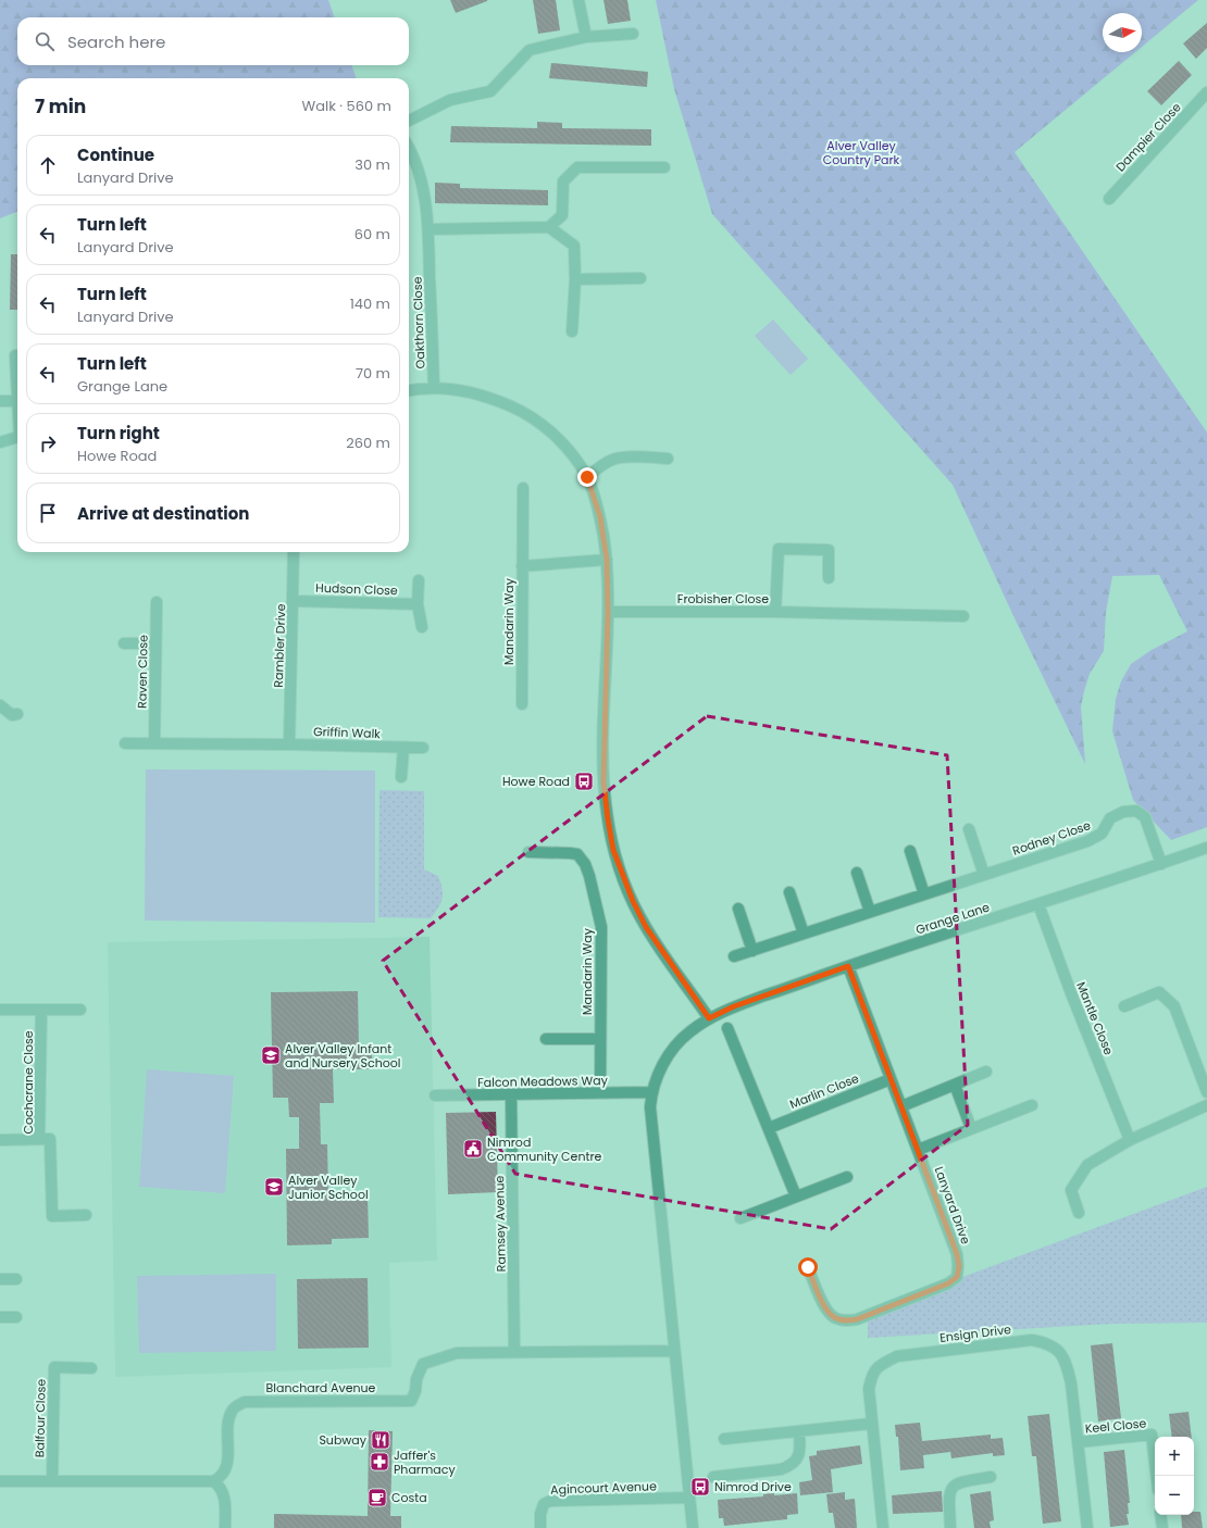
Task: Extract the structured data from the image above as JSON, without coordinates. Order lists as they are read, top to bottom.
{
  "streets": {
    "street": [
      "Dampier Close",
      "Oakthorn Close",
      "Hudson Close",
      "Frobisher Close",
      "Mandarin Way",
      "Rambler Drive",
      "Raven Close",
      "Griffin Walk",
      "Rodney Close",
      "Grange Lane",
      "Mantle Close",
      "Falcon Meadows Way",
      "Cochcrane Close",
      "Marlin Close",
      "Lanyard Drive",
      "Ramsey Avenue",
      "Ensign Drive",
      "Blanchard Avenue",
      "Balfour Close",
      "Keel Close",
      "Agincourt Avenue"
    ]
  },
  "crossings": [
    ["Hudson Close", "Rambler Drive"],
    ["Mandarin Way", "Falcon Meadows Way"],
    ["Rambler Drive", "Griffin Walk"],
    ["Rodney Close", "Grange Lane"],
    ["Grange Lane", "Mantle Close"],
    ["Grange Lane", "Lanyard Drive"],
    ["Falcon Meadows Way", "Ramsey Avenue"],
    ["Marlin Close", "Lanyard Drive"],
    ["Ramsey Avenue", "Blanchard Avenue"],
    ["Ensign Drive", "Keel Close"]
  ],
  "parks": ["Alver Valley Country Park"],
  "places": {
    "bus stop": ["Howe Road", "Nimrod Drive"],
    "school or university": ["Alver Valley Infant and Nursery School", "Alver Valley Junior School"],
    "public building": ["Nimrod Community Centre"],
    "restaurant": ["Subway"],
    "pharmacy": ["Jaffer's Pharmacy"],
    "cafe": ["Costa"]
  },
  "north": "right",
  "page": {
    "search": "Search here",
    "heading": ["7 min", "Walk · 560 m"],
    "list": [
      ["Continue", "Lanyard Drive", "30 m"],
      ["Turn left", "Lanyard Drive", "60 m"],
      ["Turn left", "Lanyard Drive", "140 m"],
      ["Turn left", "Grange Lane", "70 m"],
      ["Turn right", "Howe Road", "260 m"],
      "Arrive at destination"
    ],
    "map_buttons": ["+", "−"]
  }
}
